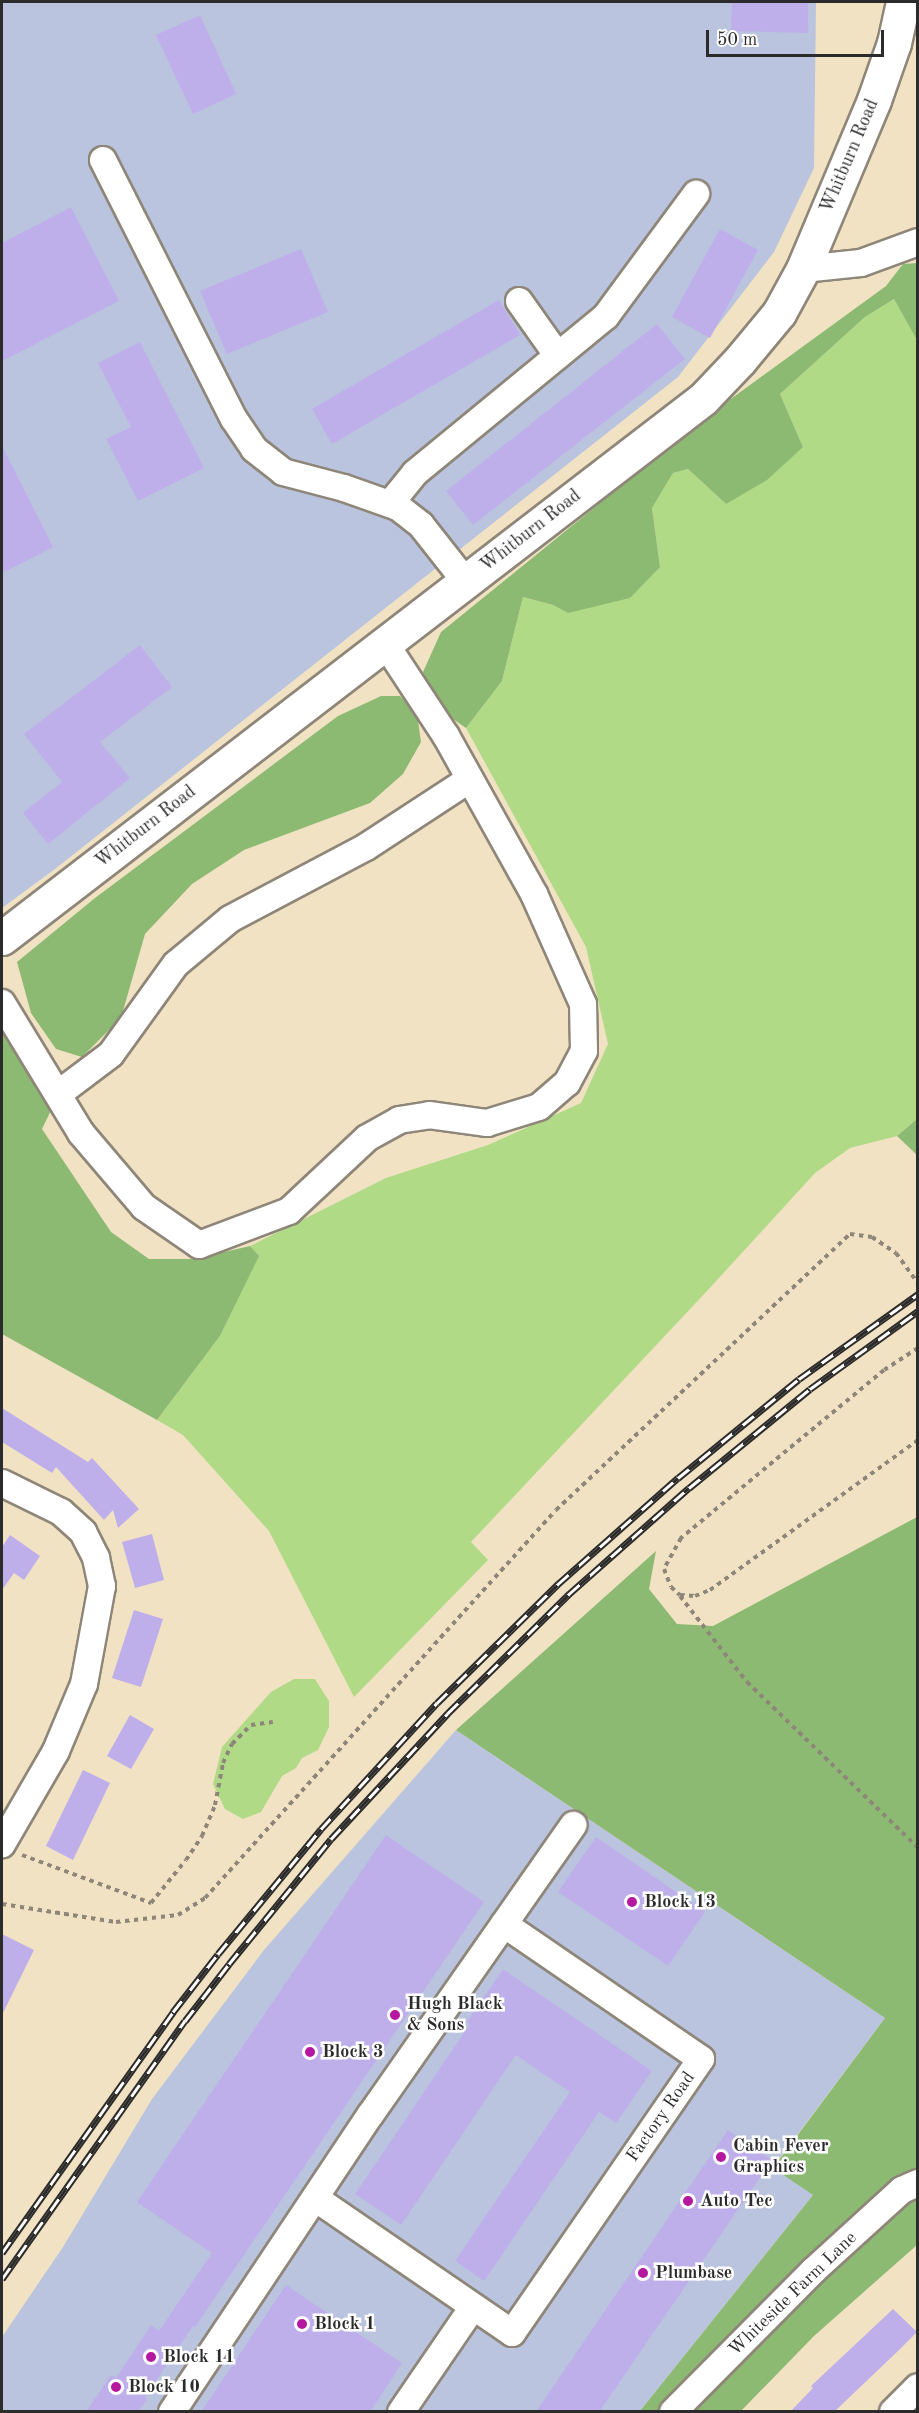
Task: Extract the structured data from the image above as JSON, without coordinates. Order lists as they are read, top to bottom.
{
  "streets": {
    "main road": ["Whitburn Road"],
    "street": ["Factory Road", "Whiteside Farm Lane"]
  },
  "places": [
    "Block 13",
    "Hugh Black & Sons",
    "Block 3",
    "Cabin Fever Graphics",
    "Auto Tec",
    "Plumbase",
    "Block 1",
    "Block 11",
    "Block 10"
  ],
  "scale_bar": "50 m"
}
